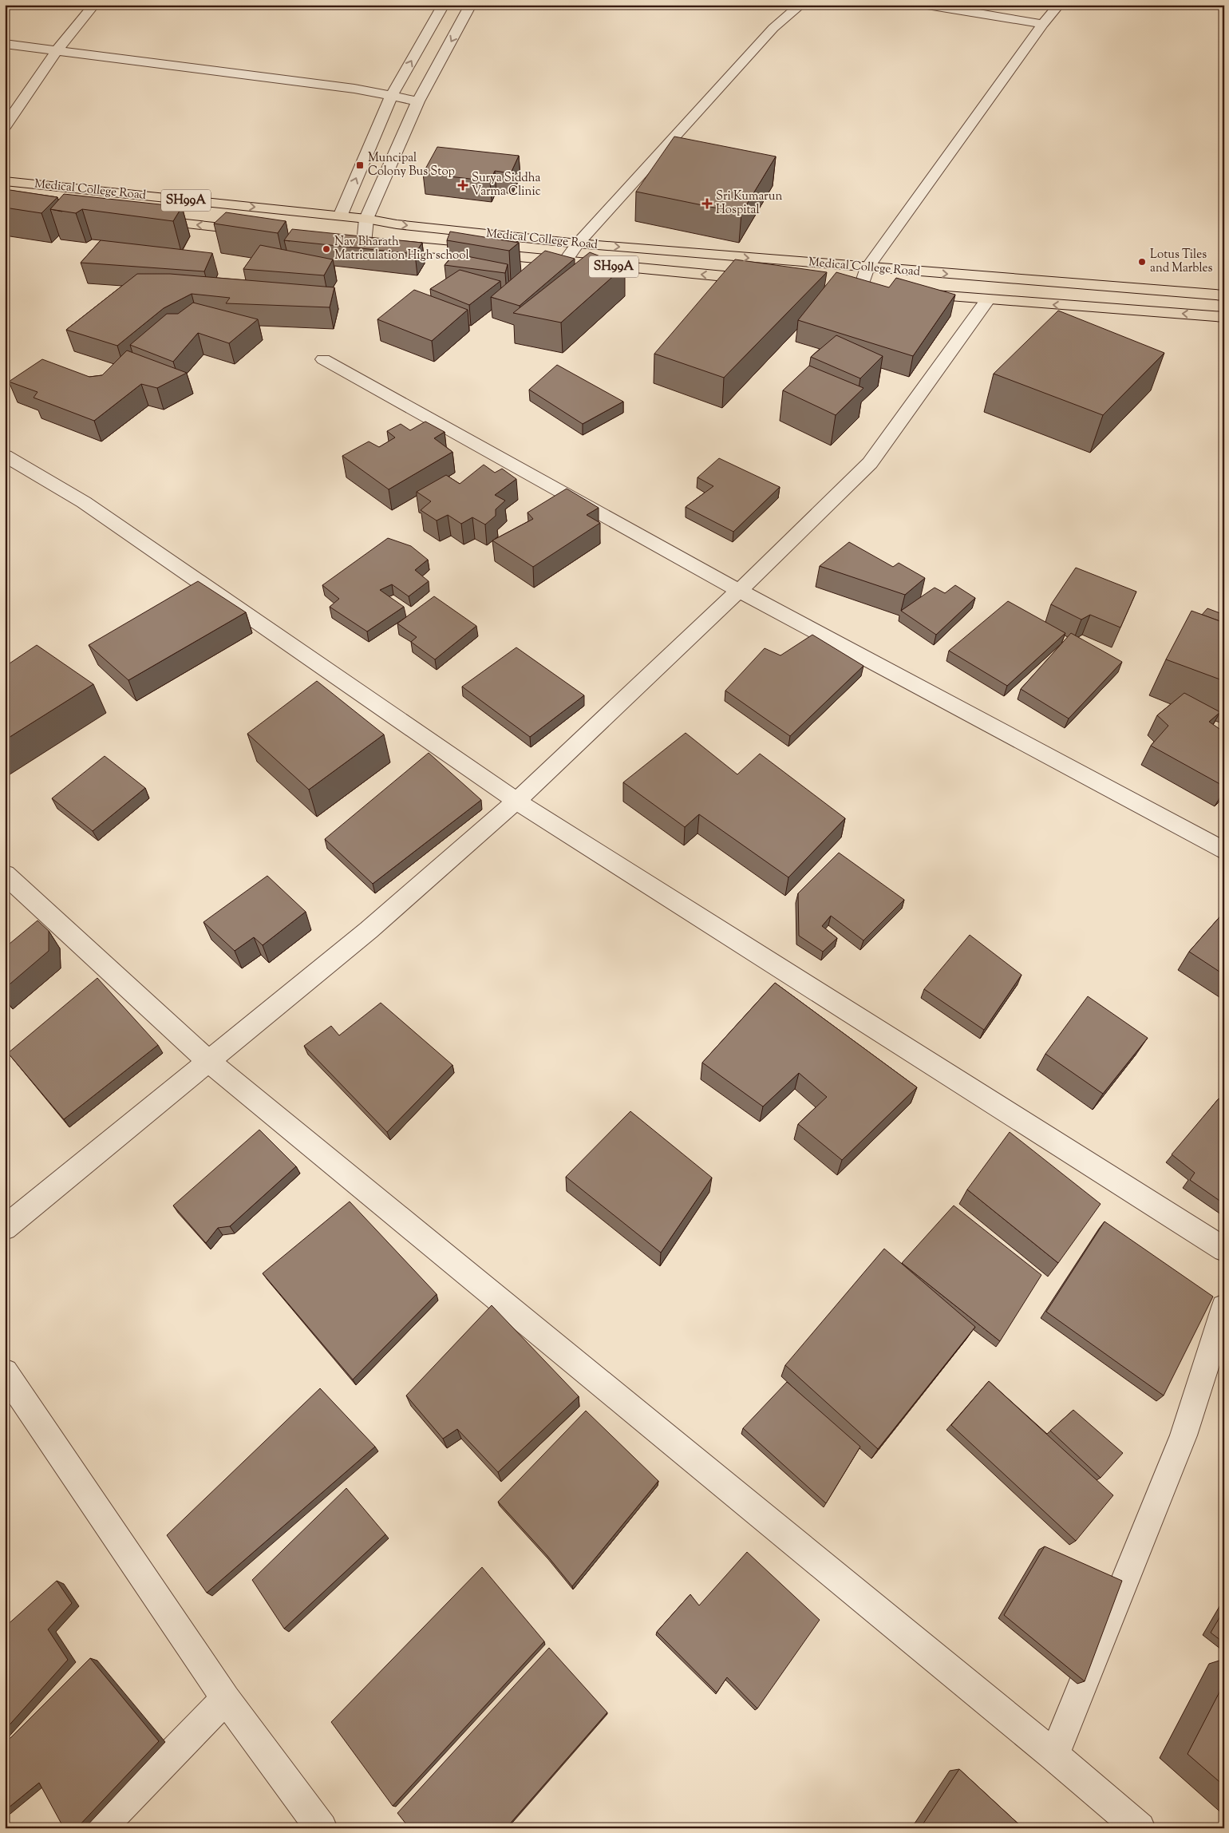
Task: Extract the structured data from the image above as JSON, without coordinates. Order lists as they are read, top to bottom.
{
  "streets": {
    "main road": ["Medical College Road", "SH99A"]
  },
  "places": {
    "transit": ["Muncipal Colony Bus Stop"],
    "health": ["Surya Siddha Varma Clinic", "Sri Kumarun Hospital"],
    "other": ["Nav Bharath Matriculation High school", "Lotus Tiles and Marbles"]
  }
}
